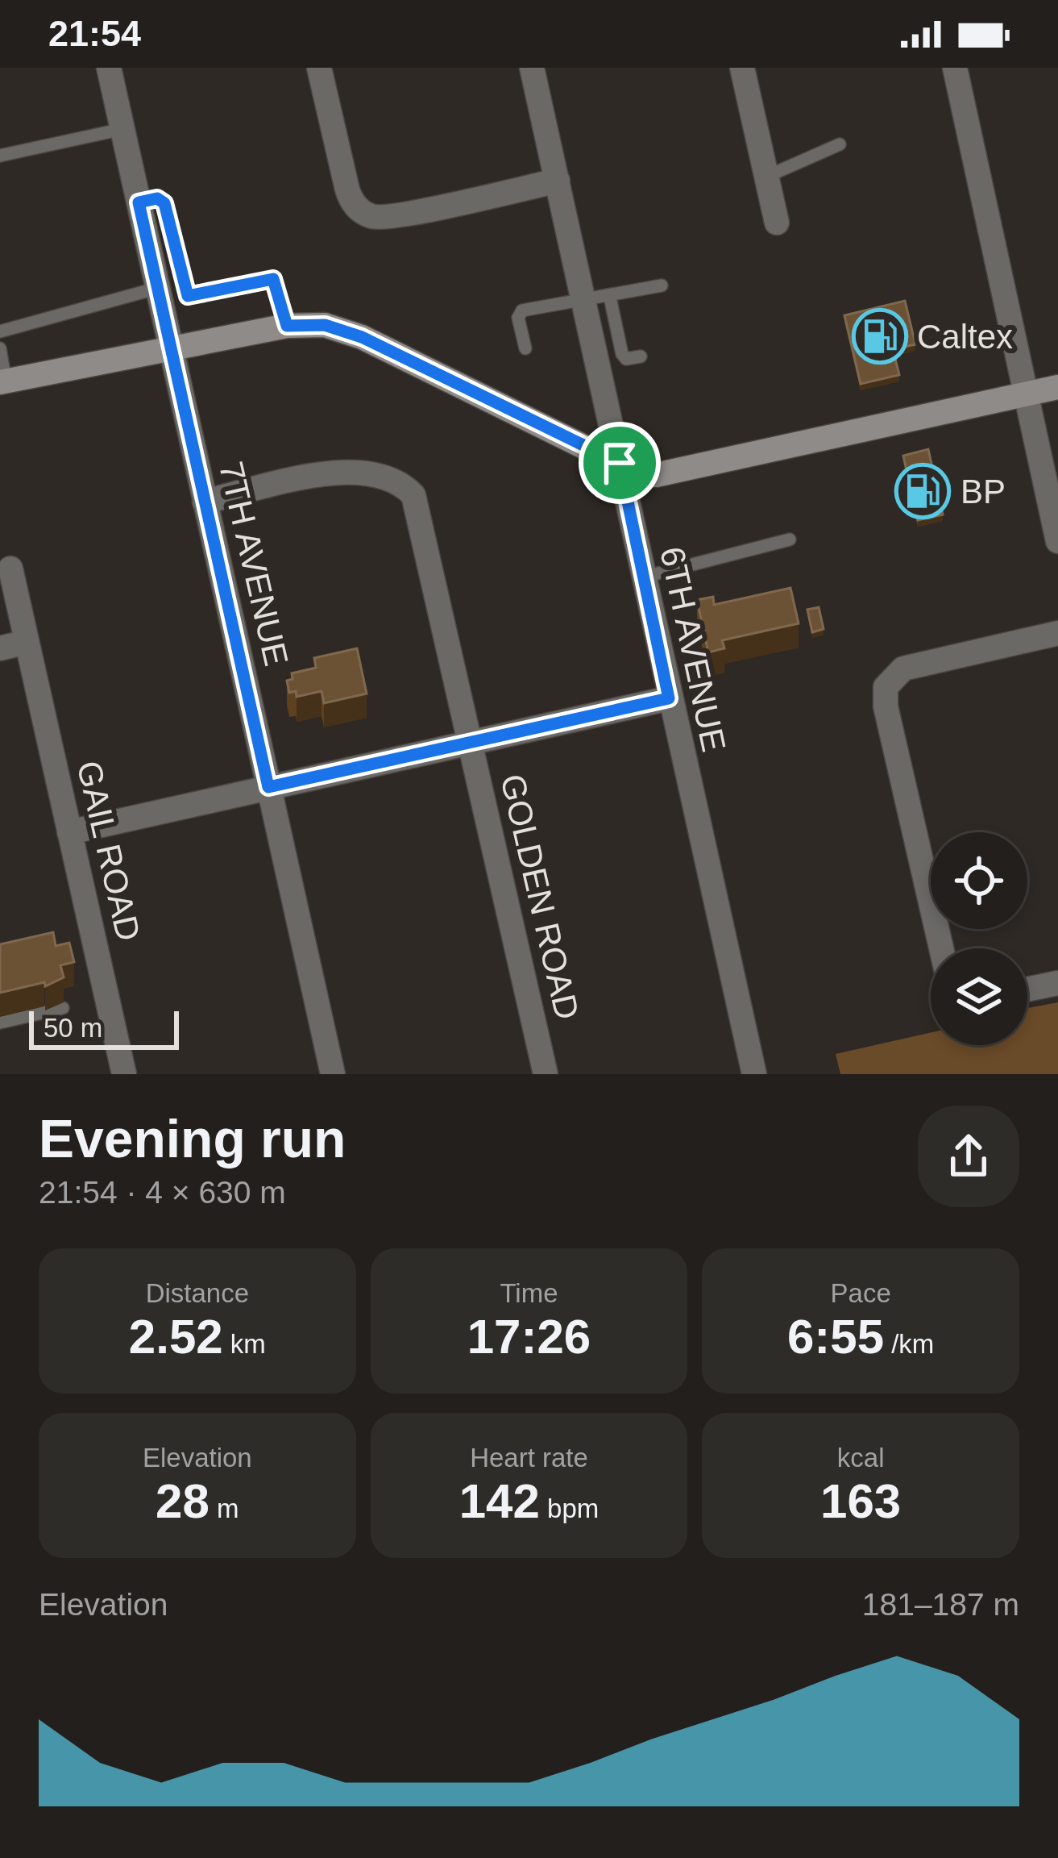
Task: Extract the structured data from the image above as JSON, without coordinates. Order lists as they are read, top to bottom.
{
  "streets": {
    "street": [
      "7TH AVENUE",
      "6TH AVENUE",
      "GAIL ROAD",
      "GOLDEN ROAD"
    ]
  },
  "crossings": [
    ["7TH AVENUE", "GOLDEN ROAD"]
  ],
  "places": {
    "fuel station": ["Caltex", "BP"]
  },
  "scale_bar": "50 m",
  "page": {
    "status": "21:54",
    "scale": "50 m",
    "heading": ["Evening run", "21:54 · 4 × 630 m"],
    "stats": [
      ["Distance", "2.52 km"],
      ["Time", "17:26"],
      ["Pace", "6:55 /km"],
      ["Elevation", "28 m"],
      ["Heart rate", "142 bpm"],
      ["kcal", "163"]
    ],
    "chart": ["Elevation", "181–187 m"]
  }
}
